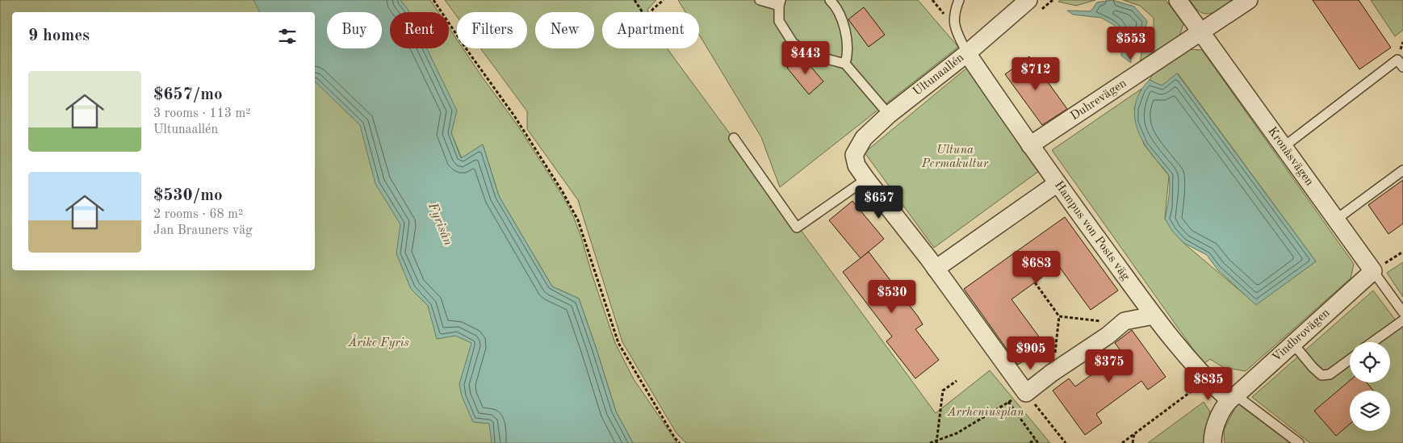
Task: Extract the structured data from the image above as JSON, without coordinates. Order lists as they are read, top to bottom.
{
  "streets": {
    "street": [
      "Ultunaallén",
      "Duhrevägen",
      "Kronåsvägen",
      "Hampus von Posts väg",
      "Vindbrovägen"
    ]
  },
  "crossings": [
    ["Ultunaallén", "Hampus von Posts väg"],
    ["Duhrevägen", "Kronåsvägen"],
    ["Duhrevägen", "Hampus von Posts väg"],
    ["Kronåsvägen", "Vindbrovägen"],
    ["Hampus von Posts väg", "Vindbrovägen"]
  ],
  "water": ["Fyrisån"],
  "parks": ["Ultuna Permakultur", "Årike Fyris", "Arrheniusplan"],
  "page": {
    "chip": [
      "Buy",
      "Rent",
      "Filters",
      "New",
      "Apartment"
    ],
    "heading": "9 homes",
    "price": [
      "$553",
      "$443",
      "$712",
      "$657",
      "$683",
      "$530",
      "$905",
      "$375",
      "$835"
    ],
    "list": [
      {
        "name": "$657/mo",
        "note": "3 rooms · 113 m² · Ultunaallén"
      },
      {
        "name": "$530/mo",
        "note": "2 rooms · 68 m² · Jan Brauners väg"
      }
    ]
  }
}
